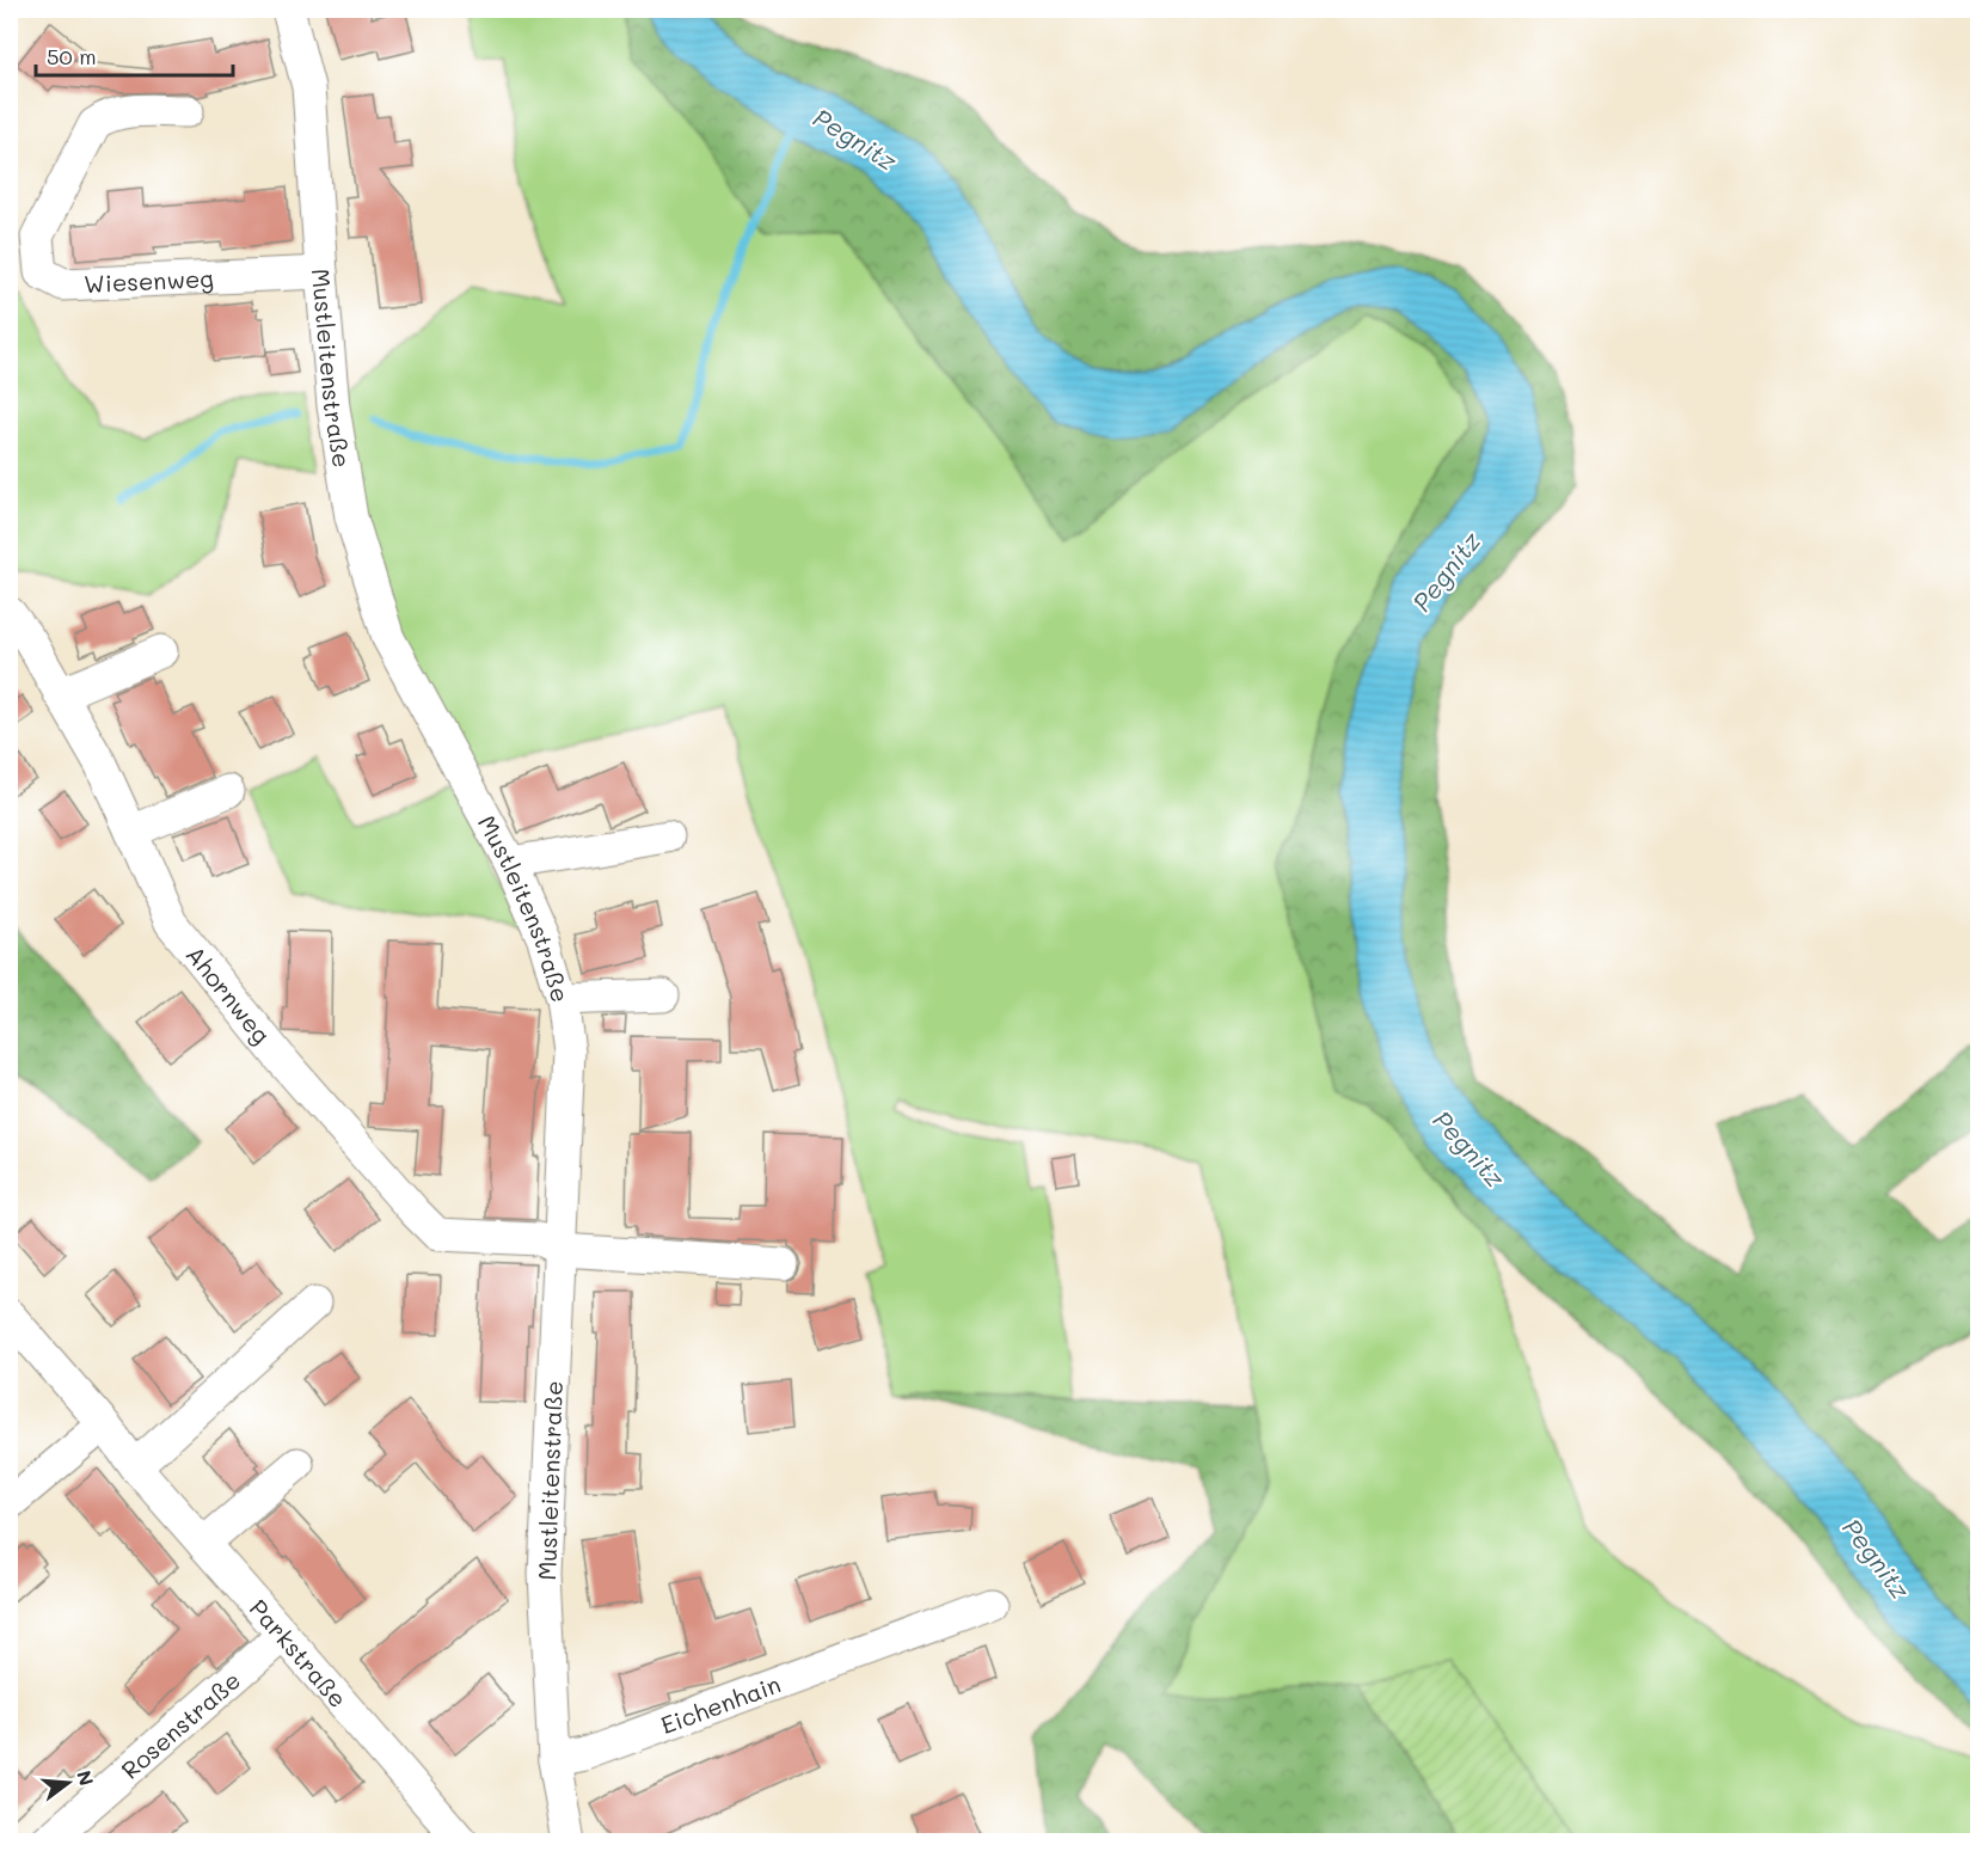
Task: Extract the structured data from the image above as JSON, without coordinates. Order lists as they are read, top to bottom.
{
  "streets": {
    "street": [
      "Wiesenweg",
      "Mustleitenstraße",
      "Ahornweg",
      "Parkstraße",
      "Eichenhain",
      "Rosenstraße"
    ]
  },
  "crossings": [
    ["Wiesenweg", "Mustleitenstraße"],
    ["Mustleitenstraße", "Ahornweg"],
    ["Mustleitenstraße", "Eichenhain"],
    ["Parkstraße", "Rosenstraße"]
  ],
  "water": ["Pegnitz"],
  "scale_bar": "50 m",
  "north": "right"
}
